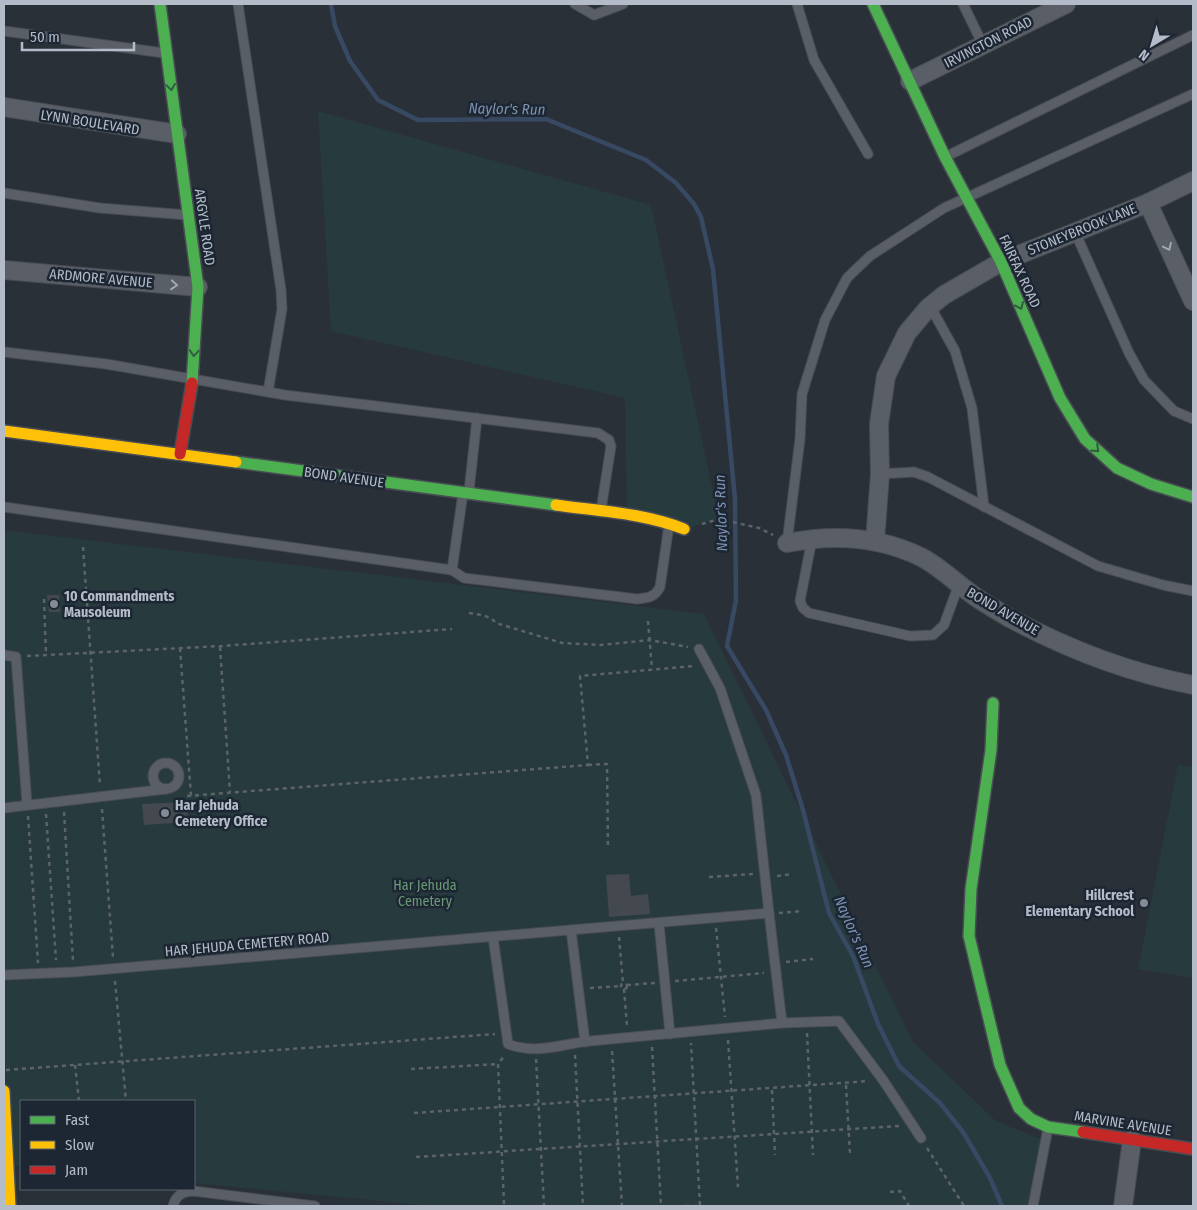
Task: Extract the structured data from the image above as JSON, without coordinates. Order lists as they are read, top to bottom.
{
  "streets": {
    "street": [
      "IRVINGTON ROAD",
      "LYNN BOULEVARD",
      "ARGYLE ROAD",
      "STONEYBROOK LANE",
      "FAIRFAX ROAD",
      "ARDMORE AVENUE",
      "BOND AVENUE",
      "MARVINE AVENUE"
    ],
    "lane": ["HAR JEHUDA CEMETERY ROAD"]
  },
  "crossings": [
    ["IRVINGTON ROAD", "FAIRFAX ROAD"],
    ["LYNN BOULEVARD", "ARGYLE ROAD"],
    ["ARGYLE ROAD", "ARDMORE AVENUE"],
    ["ARGYLE ROAD", "BOND AVENUE"],
    ["STONEYBROOK LANE", "FAIRFAX ROAD"],
    ["STONEYBROOK LANE", "BOND AVENUE"]
  ],
  "one_way": ["ARGYLE ROAD", "FAIRFAX ROAD", "ARDMORE AVENUE"],
  "water": ["Naylor's Run"],
  "parks": ["Har Jehuda Cemetery"],
  "places": ["10 Commandments Mausoleum", "Har Jehuda Cemetery Office", "Hillcrest Elementary School"],
  "legend": ["Fast", "Slow", "Jam"],
  "scale_bar": "50 m",
  "north": "bottom left"
}
